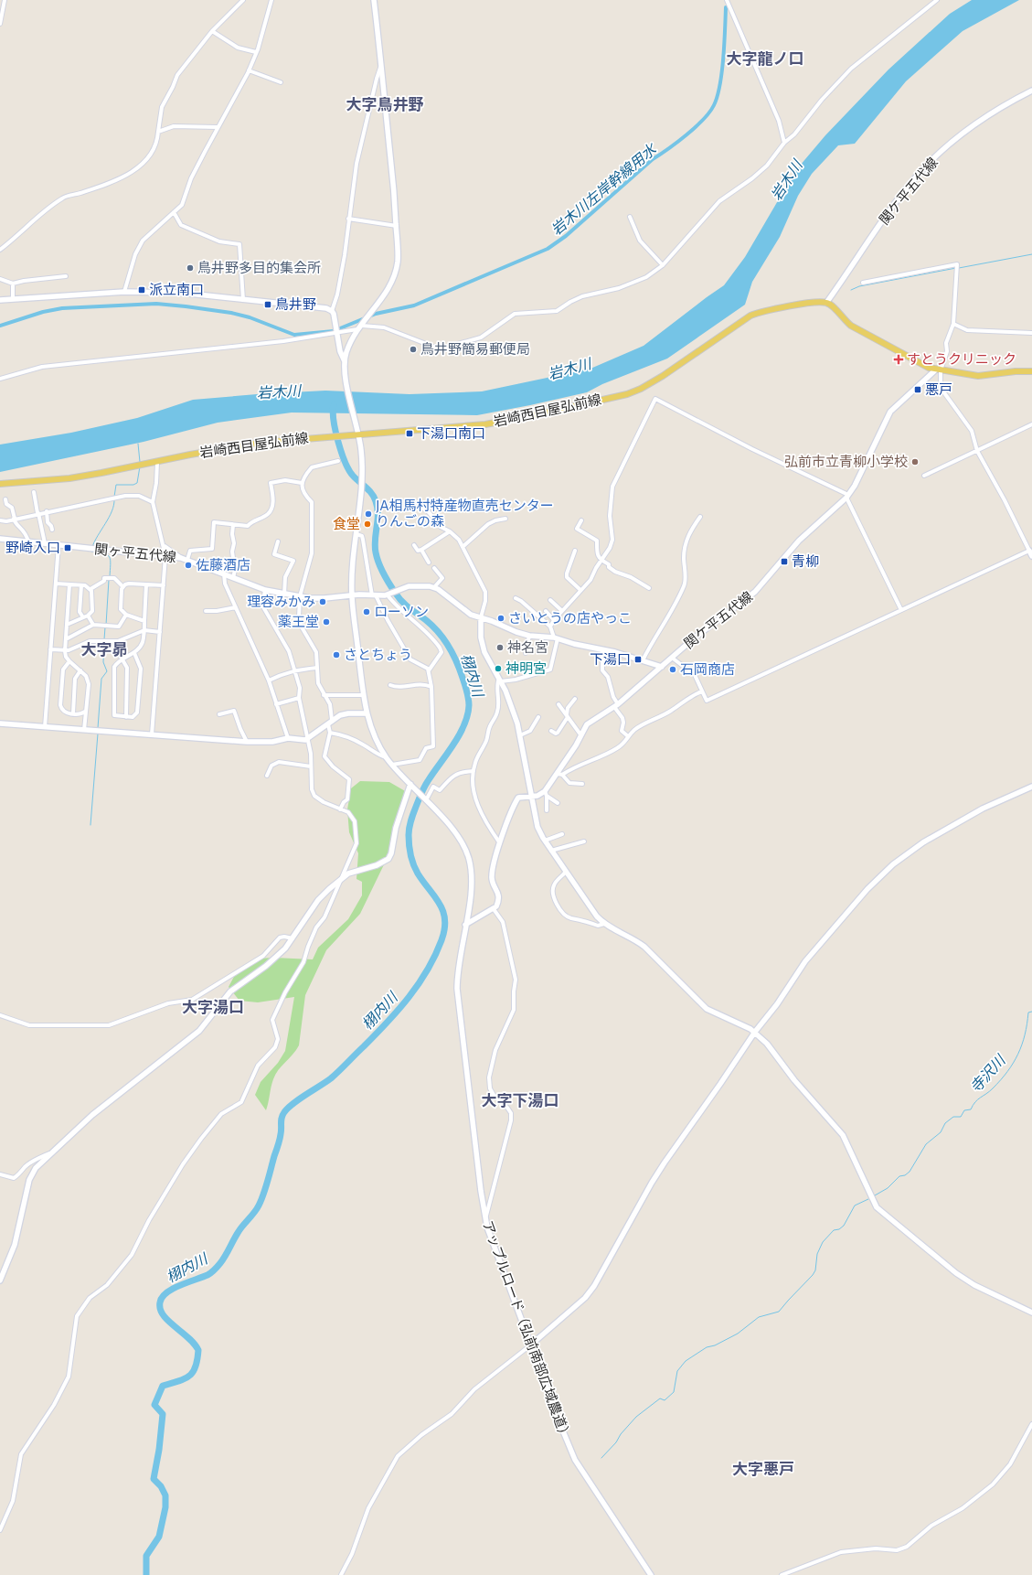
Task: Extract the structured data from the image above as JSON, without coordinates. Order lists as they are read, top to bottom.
{
  "streets": {
    "main road": ["岩崎西目屋弘前線"],
    "street": ["関ケ平五代線", "関ヶ平五代線", "アップルロード（弘前南部広域農道）"]
  },
  "crossings": [
    ["関ケ平五代線", "岩崎西目屋弘前線"],
    ["岩崎西目屋弘前線", "アップルロード（弘前南部広域農道）"],
    ["関ヶ平五代線", "アップルロード（弘前南部広域農道）"]
  ],
  "districts": [
    "大字龍ノ口",
    "大字鳥井野",
    "大字昴",
    "大字湯口",
    "大字下湯口",
    "大字悪戸"
  ],
  "water": [
    "岩木川",
    "岩木川左岸幹線用水",
    "栩内川",
    "寺沢川"
  ],
  "places": {
    "other": [
      "鳥井野多目的集会所",
      "鳥井野簡易郵便局",
      "弘前市立青柳小学校",
      "JA相馬村特産物直売センター りんごの森",
      "食堂",
      "佐藤酒店",
      "理容みかみ",
      "ローソン",
      "さいとうの店やっこ",
      "薬王堂",
      "神名宮",
      "さとちょう",
      "神明宮",
      "石岡商店"
    ],
    "transit": [
      "派立南口",
      "鳥井野",
      "悪戸",
      "下湯口南口",
      "野崎入口",
      "青柳",
      "下湯口"
    ],
    "health": ["すとうクリニック"]
  }
}
